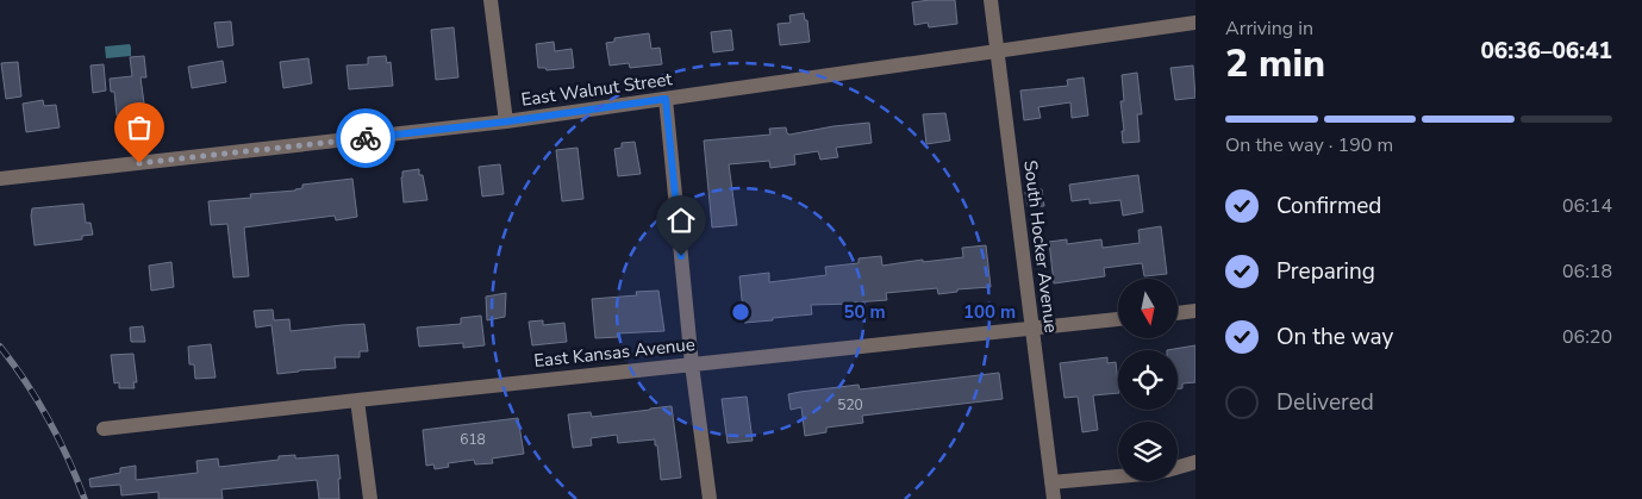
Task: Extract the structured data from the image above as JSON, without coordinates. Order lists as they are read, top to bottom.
{
  "streets": {
    "street": ["East Walnut Street", "South Hocker Avenue", "East Kansas Avenue"]
  },
  "crossings": [
    ["East Walnut Street", "South Hocker Avenue"],
    ["South Hocker Avenue", "East Kansas Avenue"]
  ],
  "house_numbers": ["520", "618"],
  "north": "bottom",
  "page": {
    "heading": ["2 min", "Arriving in", "06:36–06:41"],
    "bar": "On the way · 190 m",
    "list": [
      ["Confirmed", "06:14"],
      ["Preparing", "06:18"],
      ["On the way", "06:20"],
      "Delivered"
    ]
  },
  "rings": ["50 m", "100 m"]
}
